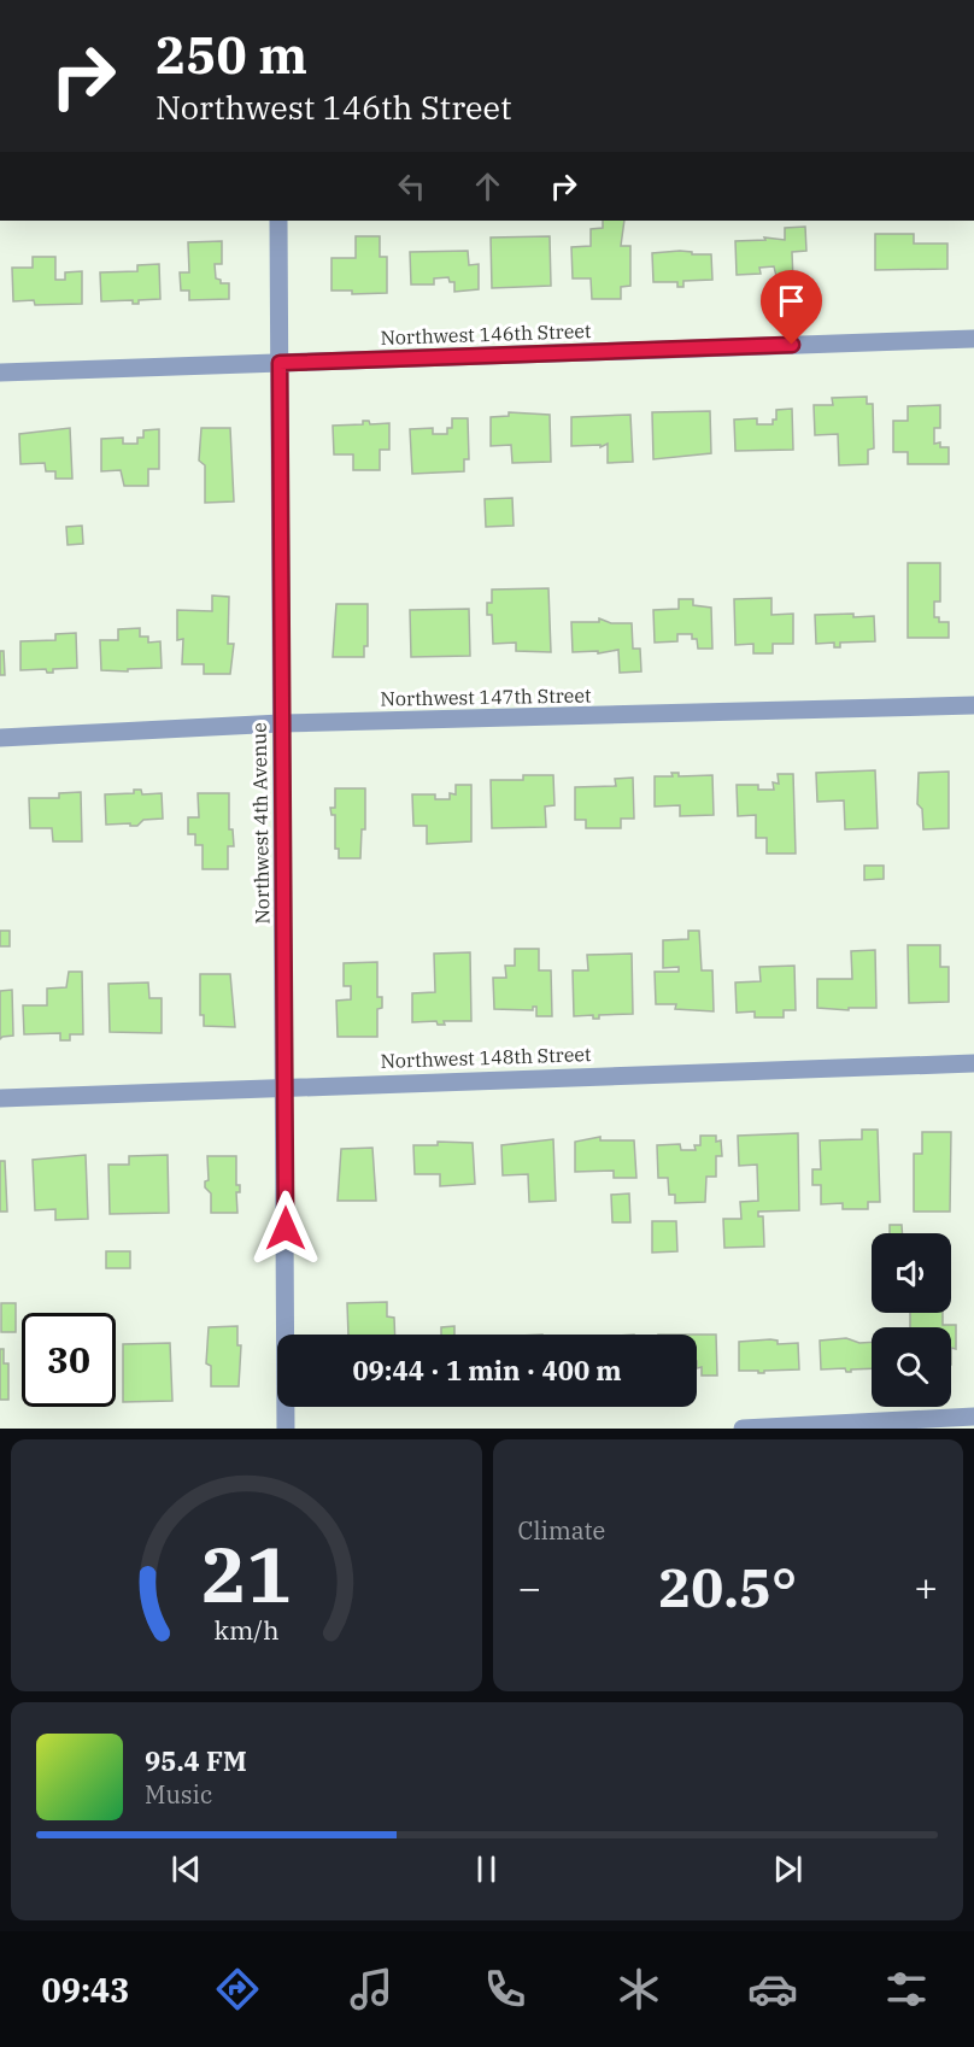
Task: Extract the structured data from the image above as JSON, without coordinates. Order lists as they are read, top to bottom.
{
  "streets": {
    "street": [
      "Northwest 146th Street",
      "Northwest 147th Street",
      "Northwest 4th Avenue",
      "Northwest 148th Street"
    ]
  },
  "crossings": [
    ["Northwest 146th Street", "Northwest 4th Avenue"],
    ["Northwest 147th Street", "Northwest 4th Avenue"],
    ["Northwest 4th Avenue", "Northwest 148th Street"]
  ],
  "page": {
    "turn": ["250 m", "Northwest 146th Street"],
    "limit": "30",
    "trip": "09:44 · 1 min · 400 m",
    "tile": "Climate",
    "heat": ["−", "20.5°", "+"],
    "song": ["95.4 FM", "Music"],
    "tabs": "09:43",
    "gauge": ["21", "km/h"]
  }
}
